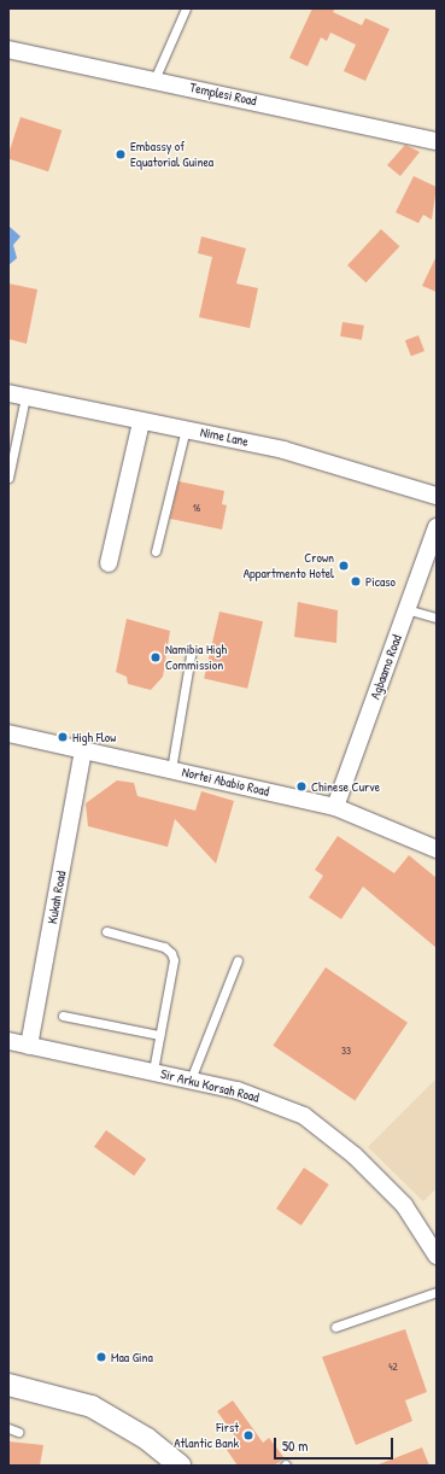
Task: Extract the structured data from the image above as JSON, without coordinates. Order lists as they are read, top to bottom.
{
  "streets": {
    "street": [
      "Templesi Road",
      "Nime Lane",
      "Agbaamo Road",
      "Nortei Ababio Road",
      "Kukah Road",
      "Sir Arku Korsah Road"
    ]
  },
  "crossings": [
    ["Agbaamo Road", "Nortei Ababio Road"],
    ["Nortei Ababio Road", "Kukah Road"],
    ["Kukah Road", "Sir Arku Korsah Road"]
  ],
  "places": [
    "Embassy of Equatorial Guinea",
    "Crown Appartmento Hotel",
    "Picaso",
    "Namibia High Commission",
    "High Flow",
    "Chinese Curve",
    "Maa Gina",
    "First Atlantic Bank"
  ],
  "house_numbers": ["16", "33", "42"],
  "scale_bar": "50 m"
}
